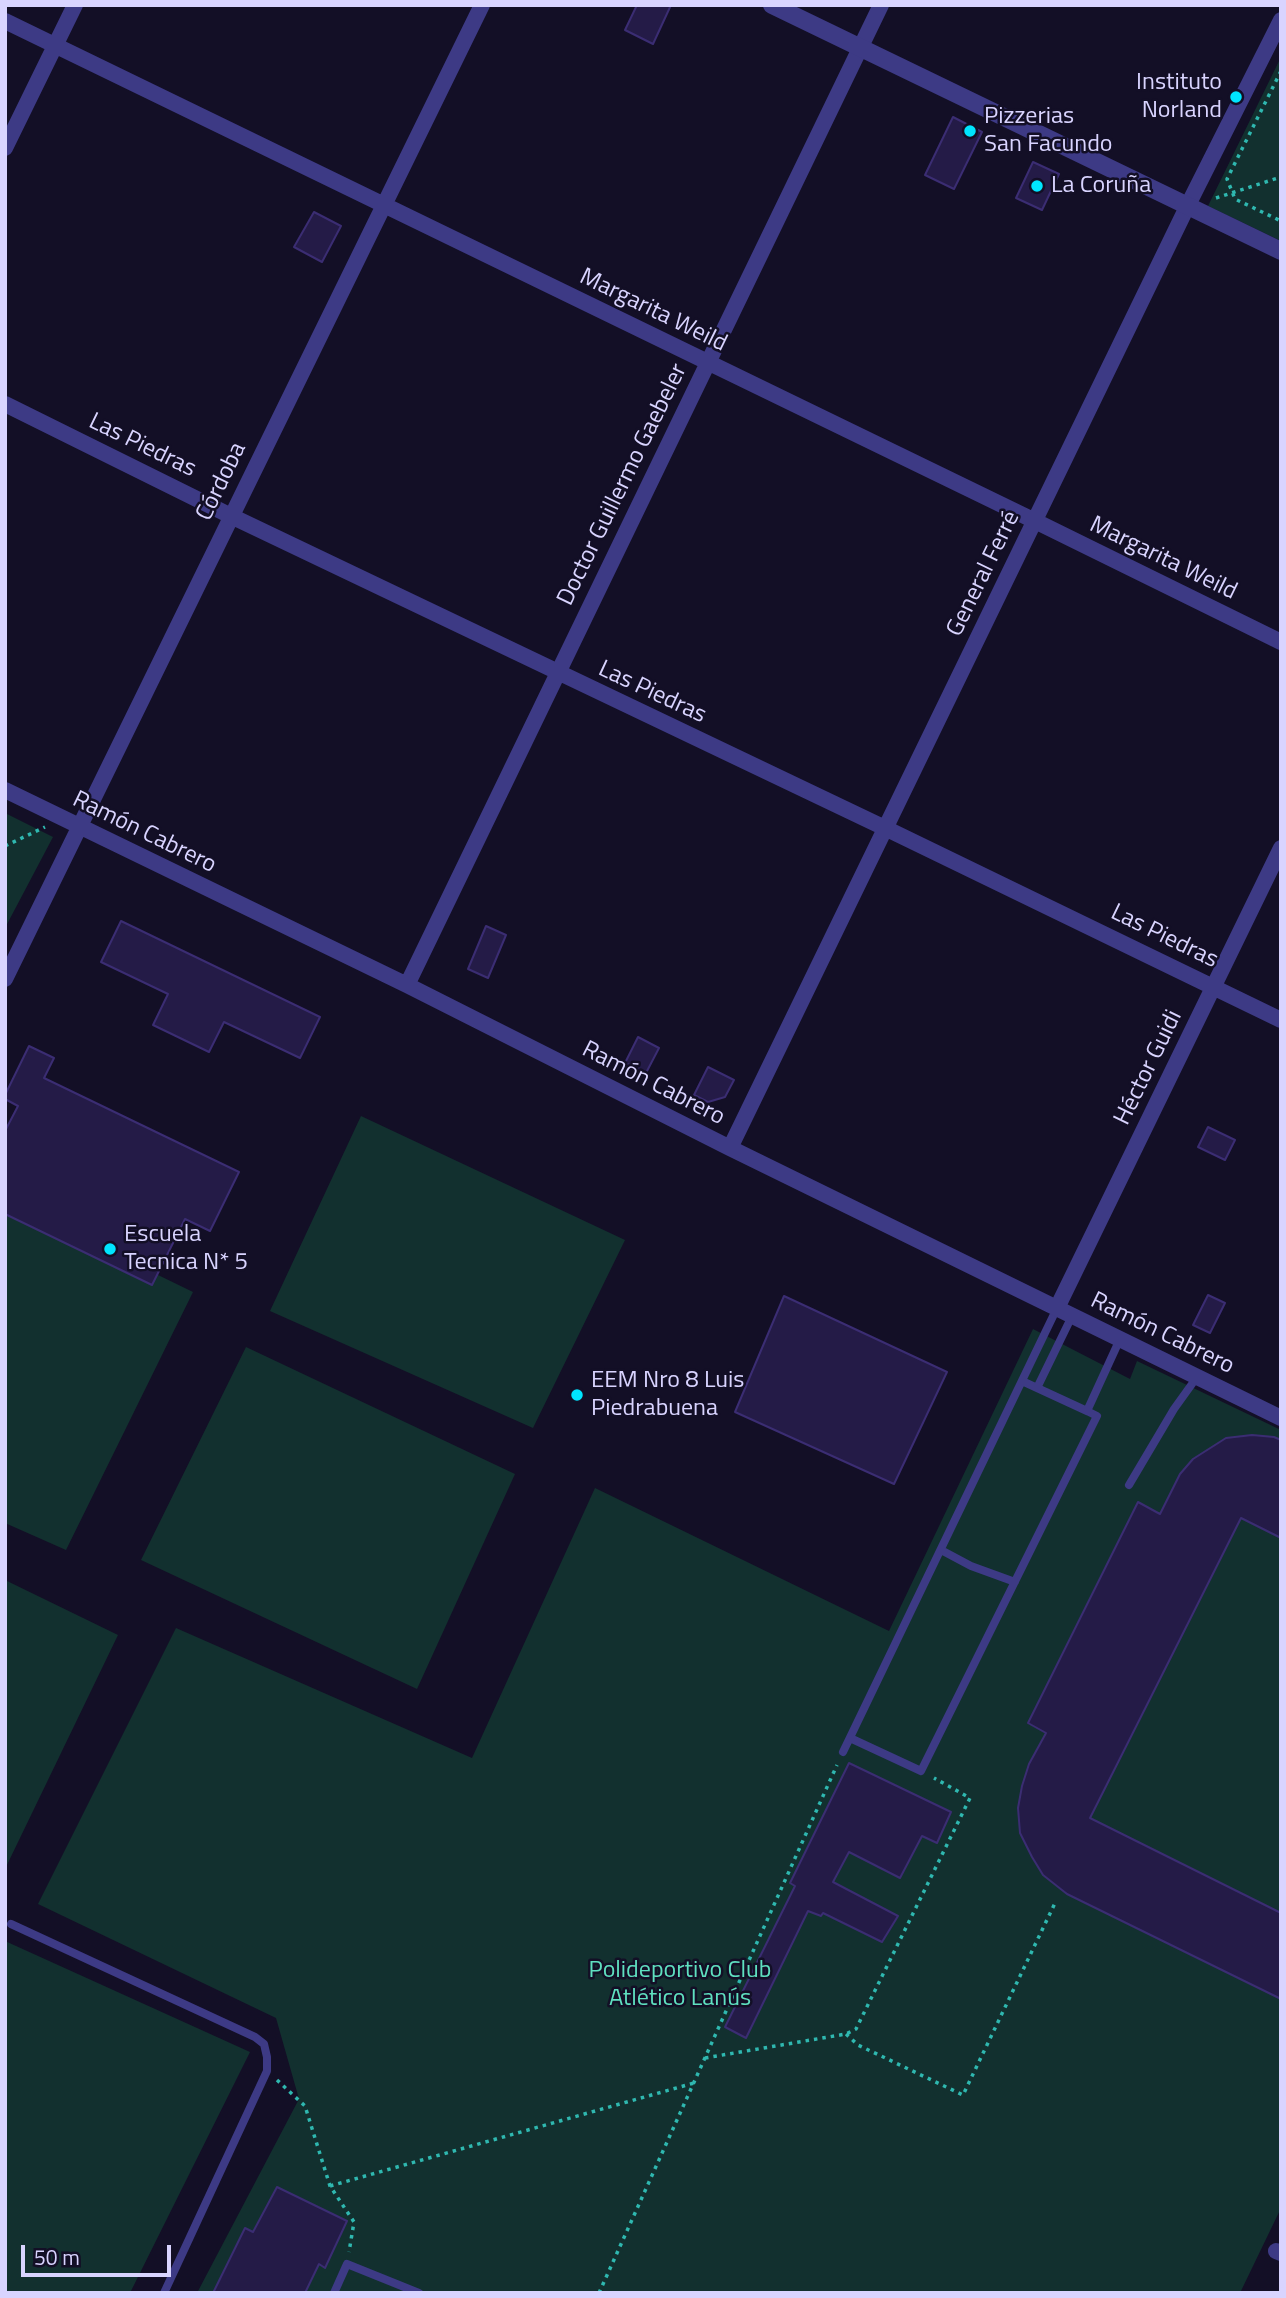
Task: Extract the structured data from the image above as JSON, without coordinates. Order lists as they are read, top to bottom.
{
  "streets": {
    "street": [
      "Margarita Weild",
      "Las Piedras",
      "Córdoba",
      "Doctor Guillermo Gaebeler",
      "General Ferré",
      "Ramón Cabrero",
      "Héctor Guidi"
    ]
  },
  "crossings": [
    ["Margarita Weild", "Córdoba"],
    ["Margarita Weild", "Doctor Guillermo Gaebeler"],
    ["Margarita Weild", "General Ferré"],
    ["Las Piedras", "Córdoba"],
    ["Las Piedras", "Doctor Guillermo Gaebeler"],
    ["Las Piedras", "General Ferré"],
    ["Las Piedras", "Héctor Guidi"],
    ["Córdoba", "Ramón Cabrero"],
    ["Doctor Guillermo Gaebeler", "Ramón Cabrero"],
    ["General Ferré", "Ramón Cabrero"],
    ["Ramón Cabrero", "Héctor Guidi"]
  ],
  "parks": ["Polideportivo Club Atlético Lanús"],
  "places": [
    "Instituto Norland",
    "Pizzerias San Facundo",
    "La Coruña",
    "Escuela Tecnica N* 5",
    "EEM Nro 8 Luis Piedrabuena"
  ],
  "scale_bar": "50 m"
}
